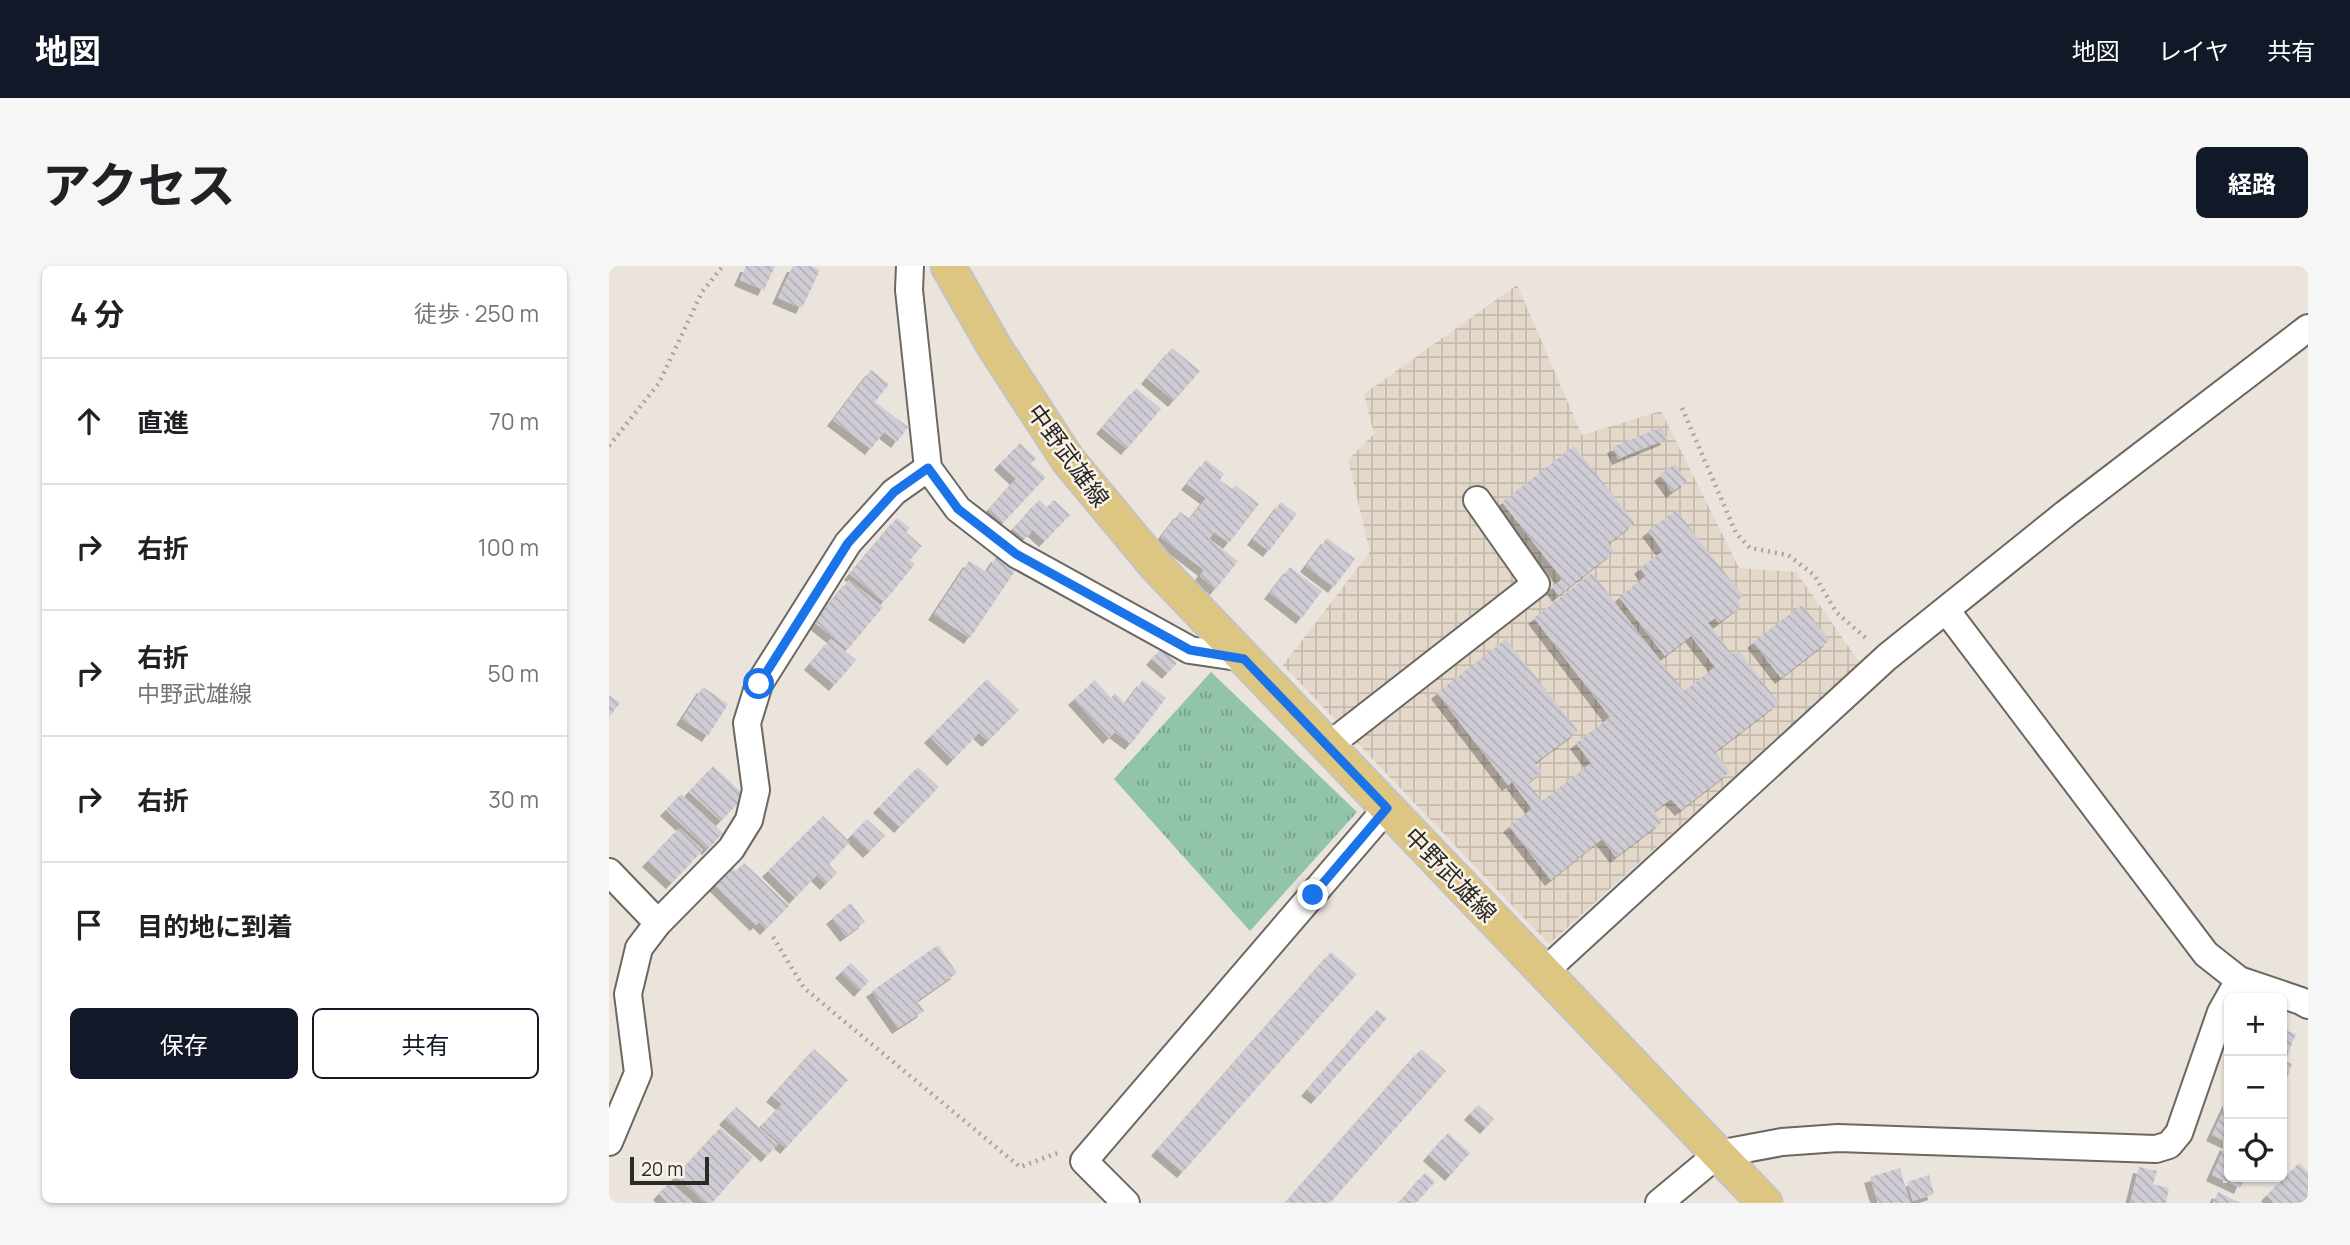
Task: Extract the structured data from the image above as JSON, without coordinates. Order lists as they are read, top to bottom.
{
  "streets": {
    "main road": ["中野武雄線"]
  },
  "scale_bar": "20 m",
  "page": {
    "header": "地図",
    "nav": ["地図", "レイヤ", "共有"],
    "title": "アクセス",
    "buttons": [
      "経路",
      ["保存", "共有"]
    ],
    "heading": ["4 分", "徒歩 · 250 m"],
    "list": [
      ["直進", "70 m"],
      ["右折", "100 m"],
      ["右折", "中野武雄線", "50 m"],
      ["右折", "30 m"],
      "目的地に到着"
    ],
    "map_buttons": ["+", "−"],
    "scale": "20 m"
  }
}
